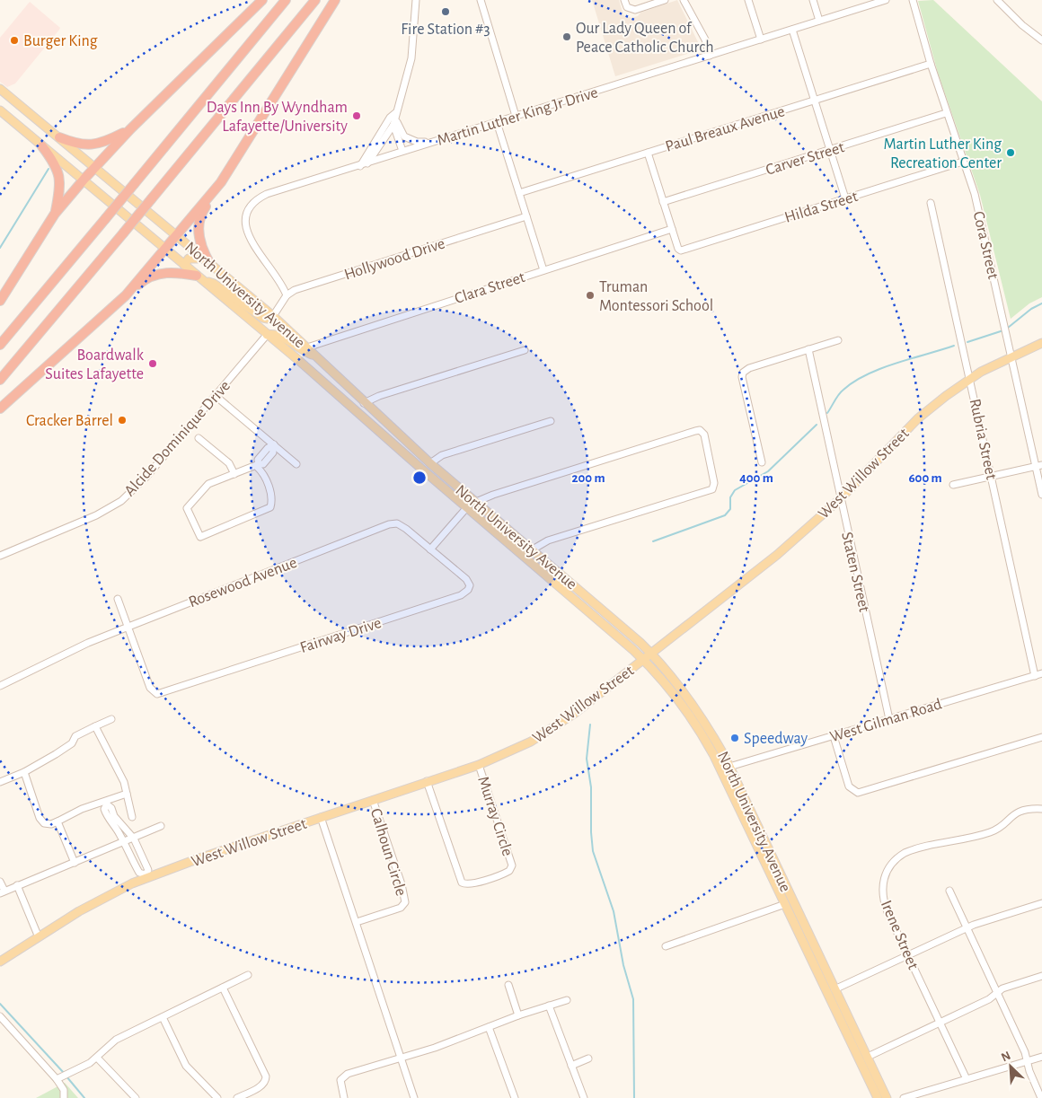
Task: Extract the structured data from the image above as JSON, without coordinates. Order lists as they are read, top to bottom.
{
  "streets": {
    "main road": ["North University Avenue", "West Willow Street"],
    "street": [
      "Martin Luther King Jr Drive",
      "Paul Breaux Avenue",
      "Carver Street",
      "Hilda Street",
      "Cora Street",
      "Hollywood Drive",
      "Clara Street",
      "Alcide Dominique Drive",
      "Rubria Street",
      "Staten Street",
      "Rosewood Avenue",
      "Fairway Drive",
      "West Gilman Road",
      "Murray Circle",
      "Calhoun Circle",
      "Irene Street"
    ]
  },
  "crossings": [
    ["Martin Luther King Jr Drive", "Hollywood Drive"],
    ["Paul Breaux Avenue", "Cora Street"],
    ["Carver Street", "Cora Street"],
    ["Hilda Street", "Cora Street"],
    ["Hilda Street", "Clara Street"],
    ["Cora Street", "West Willow Street"],
    ["Clara Street", "North University Avenue"],
    ["North University Avenue", "Alcide Dominique Drive"],
    ["North University Avenue", "West Willow Street"],
    ["North University Avenue", "West Gilman Road"],
    ["Rubria Street", "West Willow Street"],
    ["Rubria Street", "West Gilman Road"],
    ["West Willow Street", "Staten Street"],
    ["West Willow Street", "Murray Circle"],
    ["West Willow Street", "Calhoun Circle"],
    ["Staten Street", "West Gilman Road"],
    ["Rosewood Avenue", "Fairway Drive"]
  ],
  "places": [
    "Fire Station #3",
    "Our Lady Queen of Peace Catholic Church",
    "Burger King",
    "Days Inn By Wyndham Lafayette/University",
    "Martin Luther King Recreation Center",
    "Truman Montessori School",
    "Boardwalk Suites Lafayette",
    "Cracker Barrel",
    "Speedway"
  ],
  "north": "top left",
  "rings": ["200 m", "400 m", "600 m"]
}
